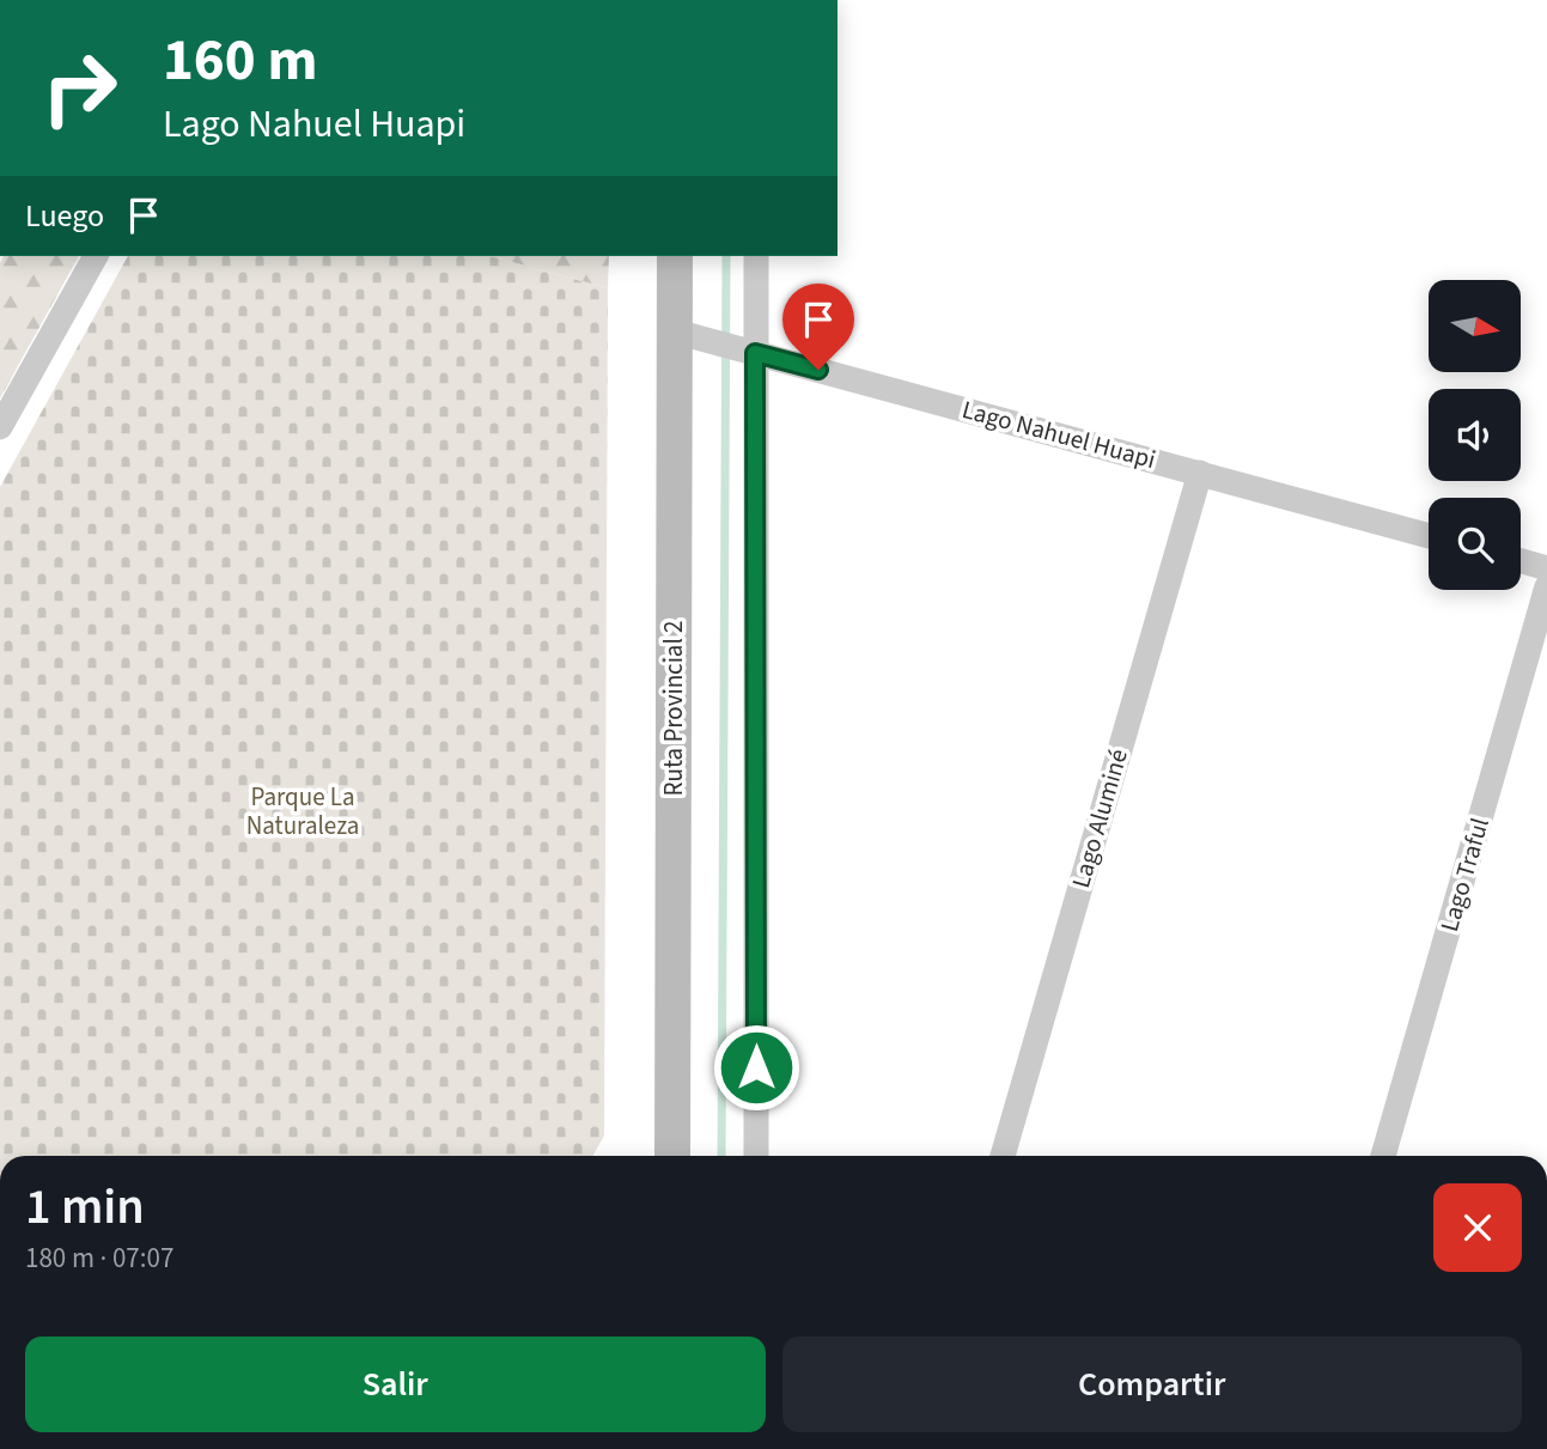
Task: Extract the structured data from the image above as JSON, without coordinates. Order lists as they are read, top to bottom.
{
  "streets": {
    "main road": ["Ruta Provincial 2"],
    "street": ["Lago Nahuel Huapi", "Lago Aluminé", "Lago Traful"]
  },
  "crossings": [
    ["Lago Nahuel Huapi", "Ruta Provincial 2"],
    ["Lago Nahuel Huapi", "Lago Aluminé"]
  ],
  "parks": ["Parque La Naturaleza"],
  "north": "right",
  "page": {
    "turn": ["160 m", "Lago Nahuel Huapi"],
    "then": "Luego",
    "heading": ["1 min", "180 m · 07:07"],
    "buttons": ["Salir", "Compartir"]
  }
}
